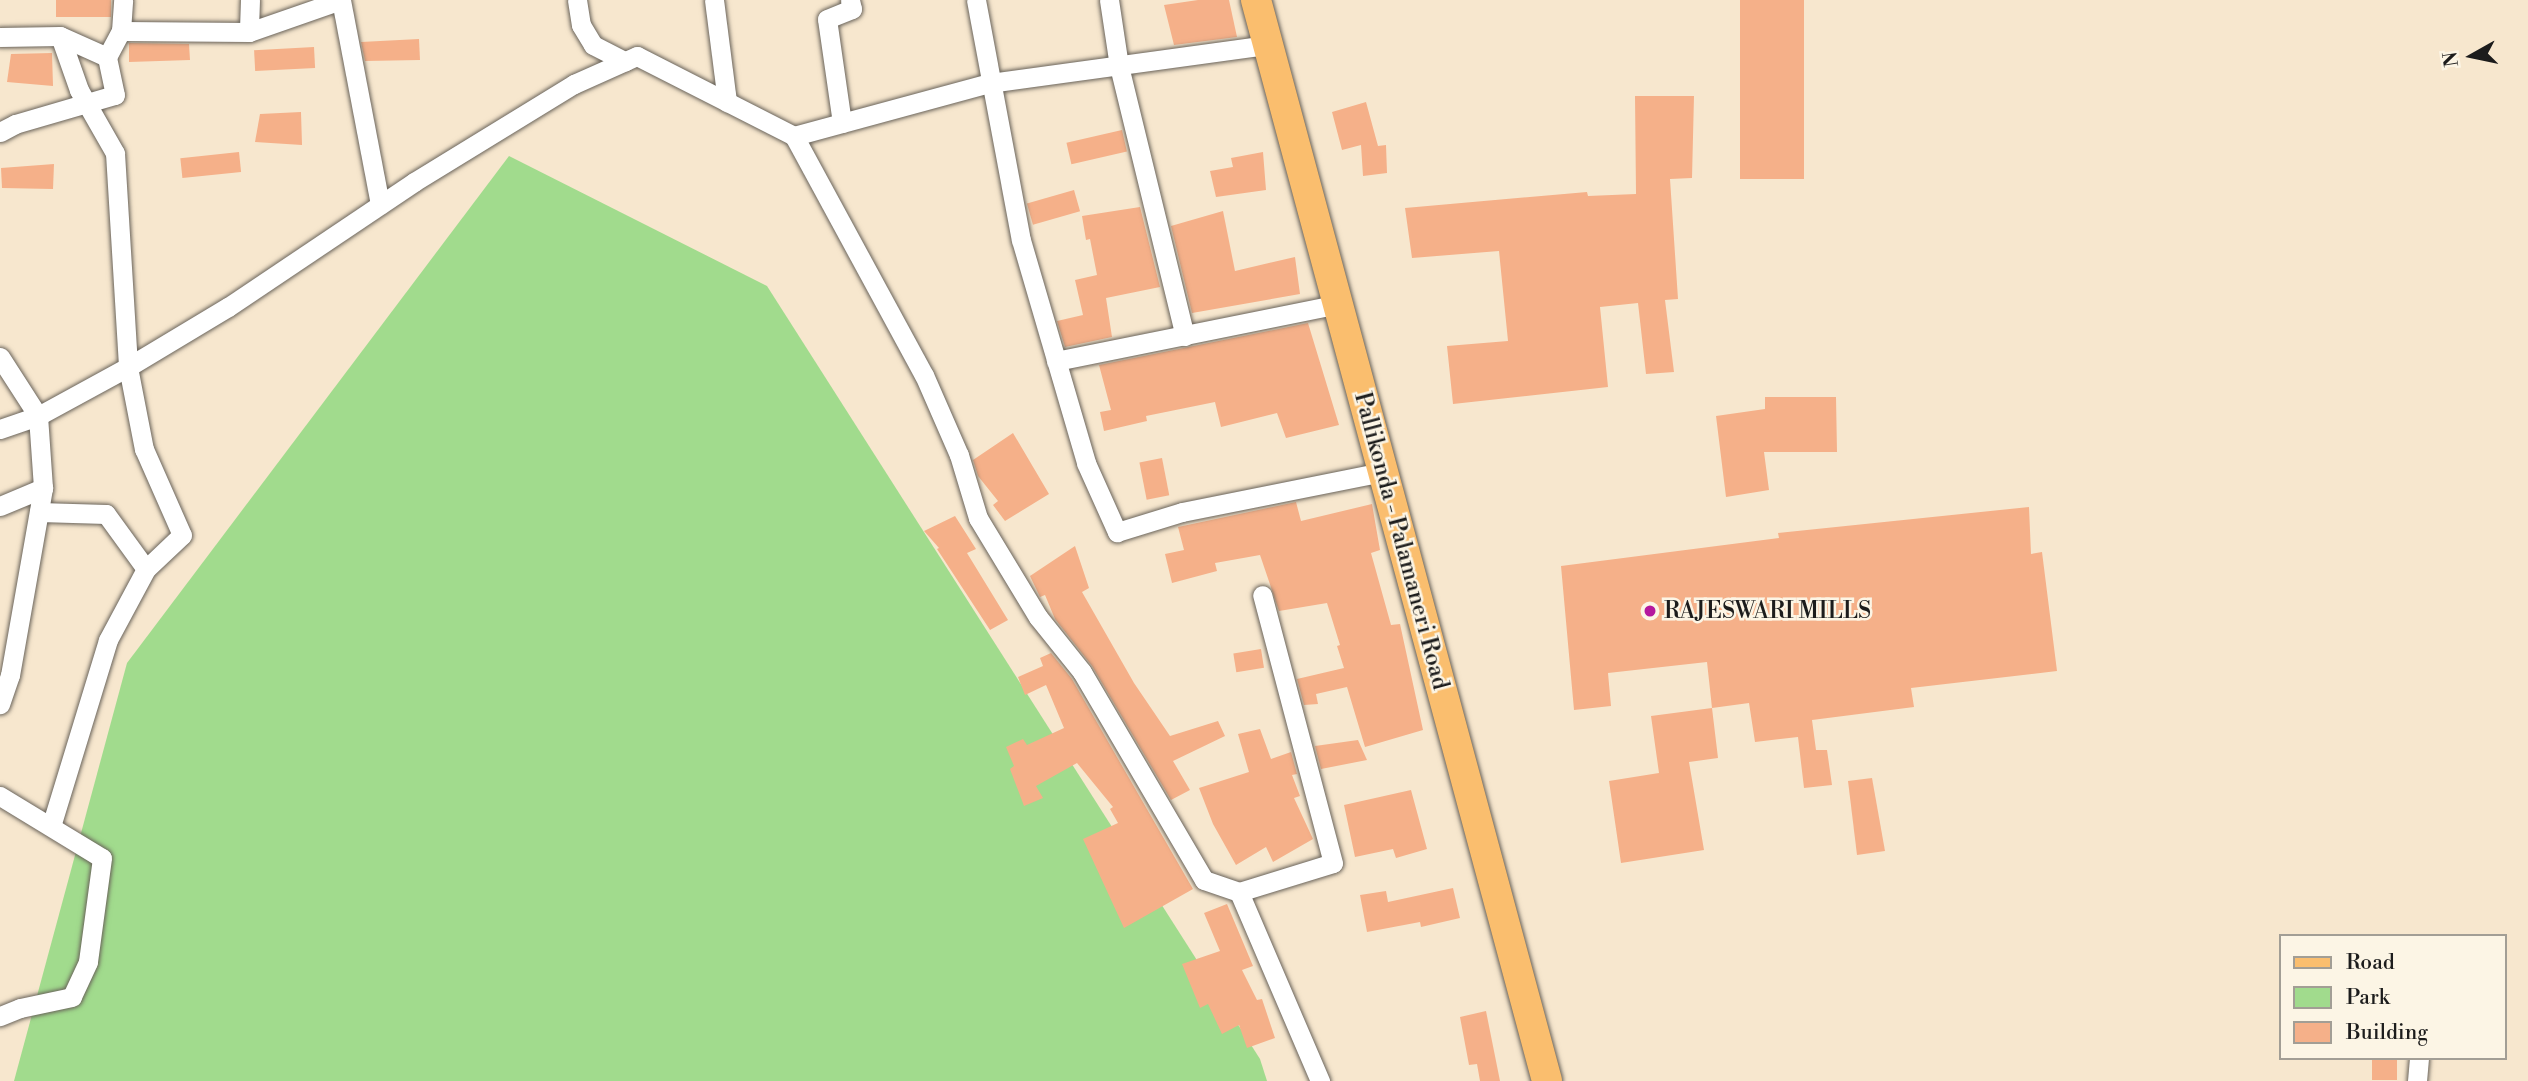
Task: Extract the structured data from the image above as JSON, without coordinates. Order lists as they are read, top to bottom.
{
  "streets": {
    "main road": ["Pallikonda - Palamaneri Road"]
  },
  "places": ["RAJESWARI MILLS"],
  "legend": ["Road", "Park", "Building"],
  "north": "left"
}
